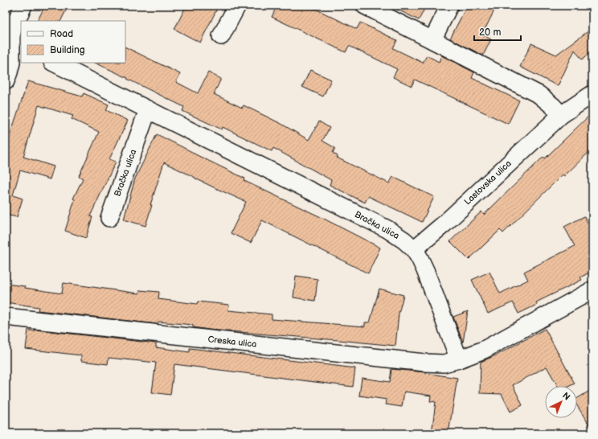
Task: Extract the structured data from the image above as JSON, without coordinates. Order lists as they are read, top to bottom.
{
  "streets": {
    "street": ["Bračka ulica", "Lastovska ulica", "Creska ulica"]
  },
  "crossings": [
    ["Bračka ulica", "Lastovska ulica"],
    ["Bračka ulica", "Creska ulica"]
  ],
  "legend": ["Road", "Building"],
  "scale_bar": "20 m",
  "north": "top right"
}
